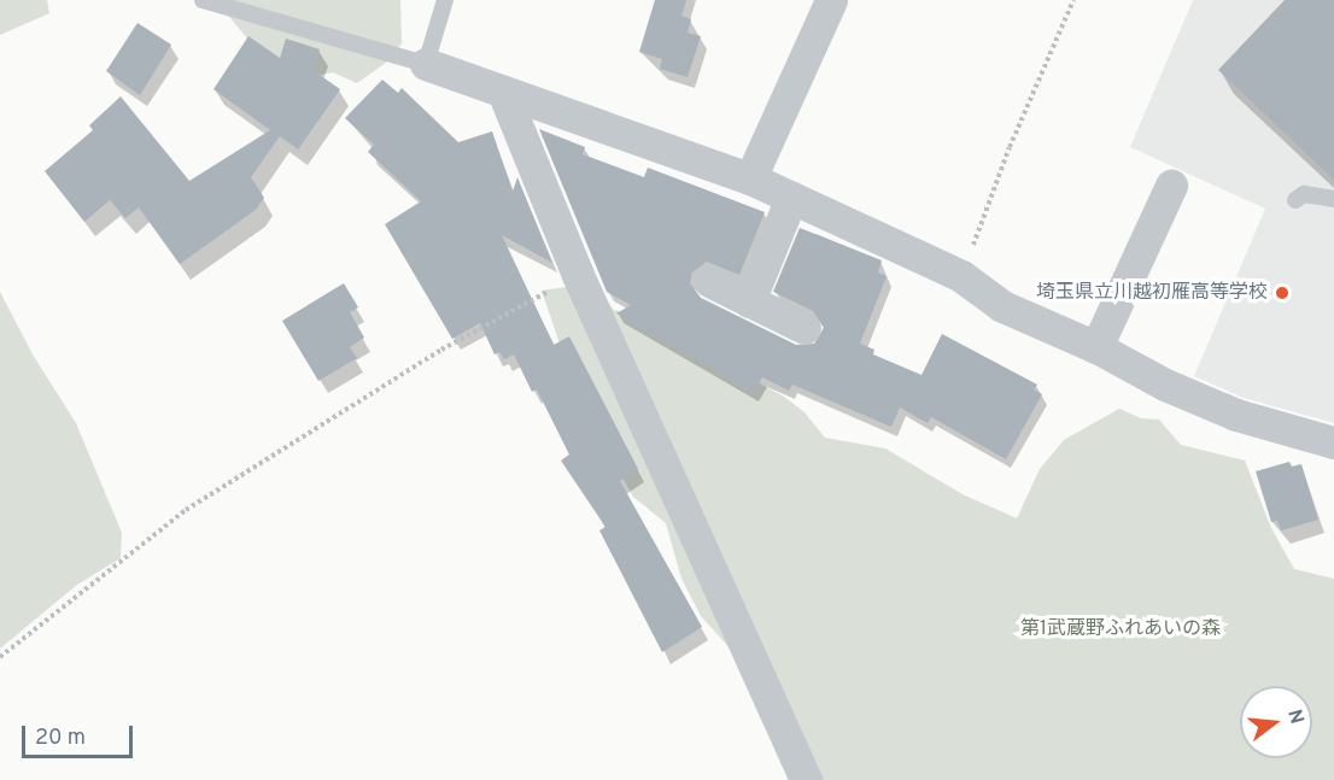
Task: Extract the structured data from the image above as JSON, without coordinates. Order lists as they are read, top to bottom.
{
  "parks": ["第1武蔵野ふれあいの森"],
  "places": ["埼玉県立川越初雁高等学校"],
  "scale_bar": "20 m",
  "north": "right"
}
